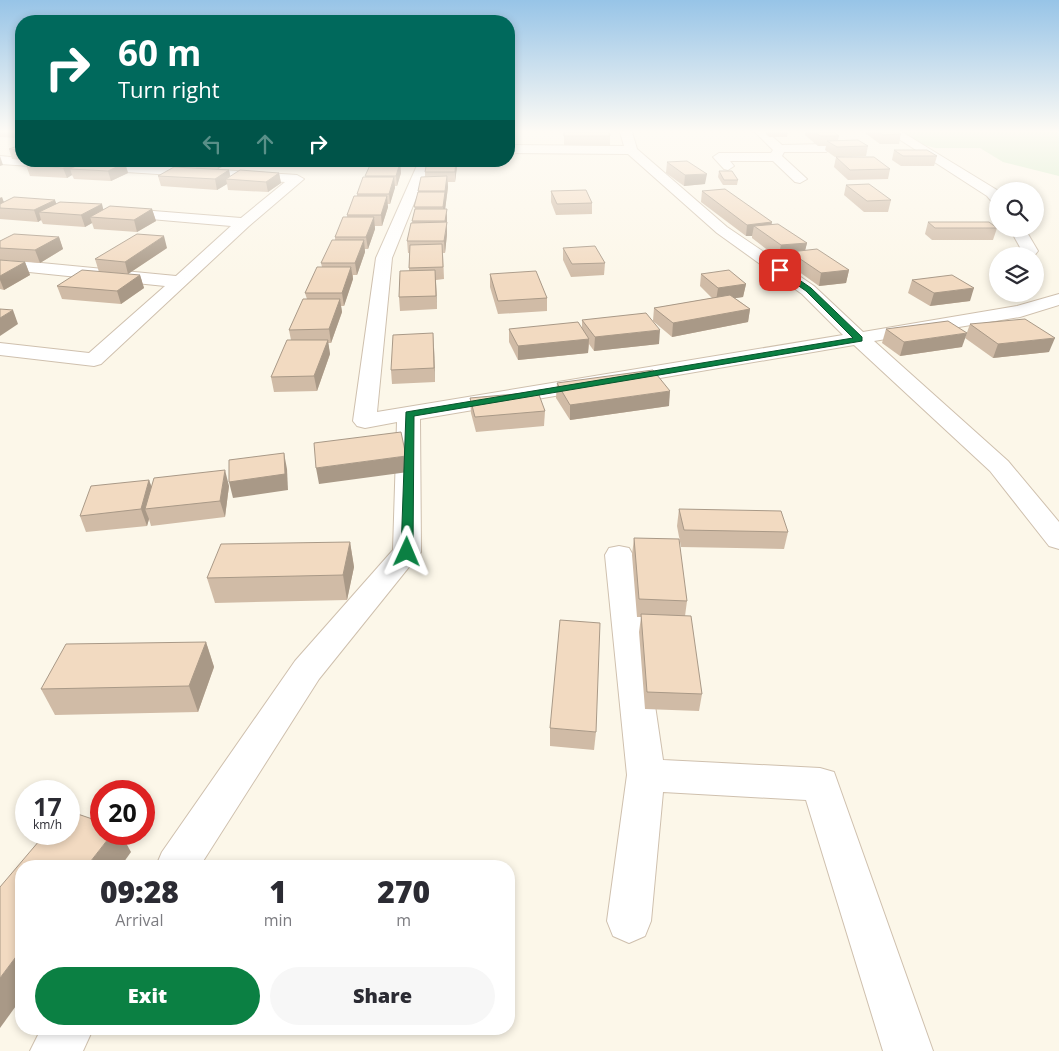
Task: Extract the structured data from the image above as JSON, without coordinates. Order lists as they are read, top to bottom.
{
  "page": {
    "turn": ["60 m", "Turn right"],
    "speed": "17 km/h",
    "limit": "20",
    "eta": [
      "09:28",
      "Arrival",
      "1",
      "min",
      "270",
      "m"
    ],
    "buttons": ["Exit", "Share"]
  }
}
